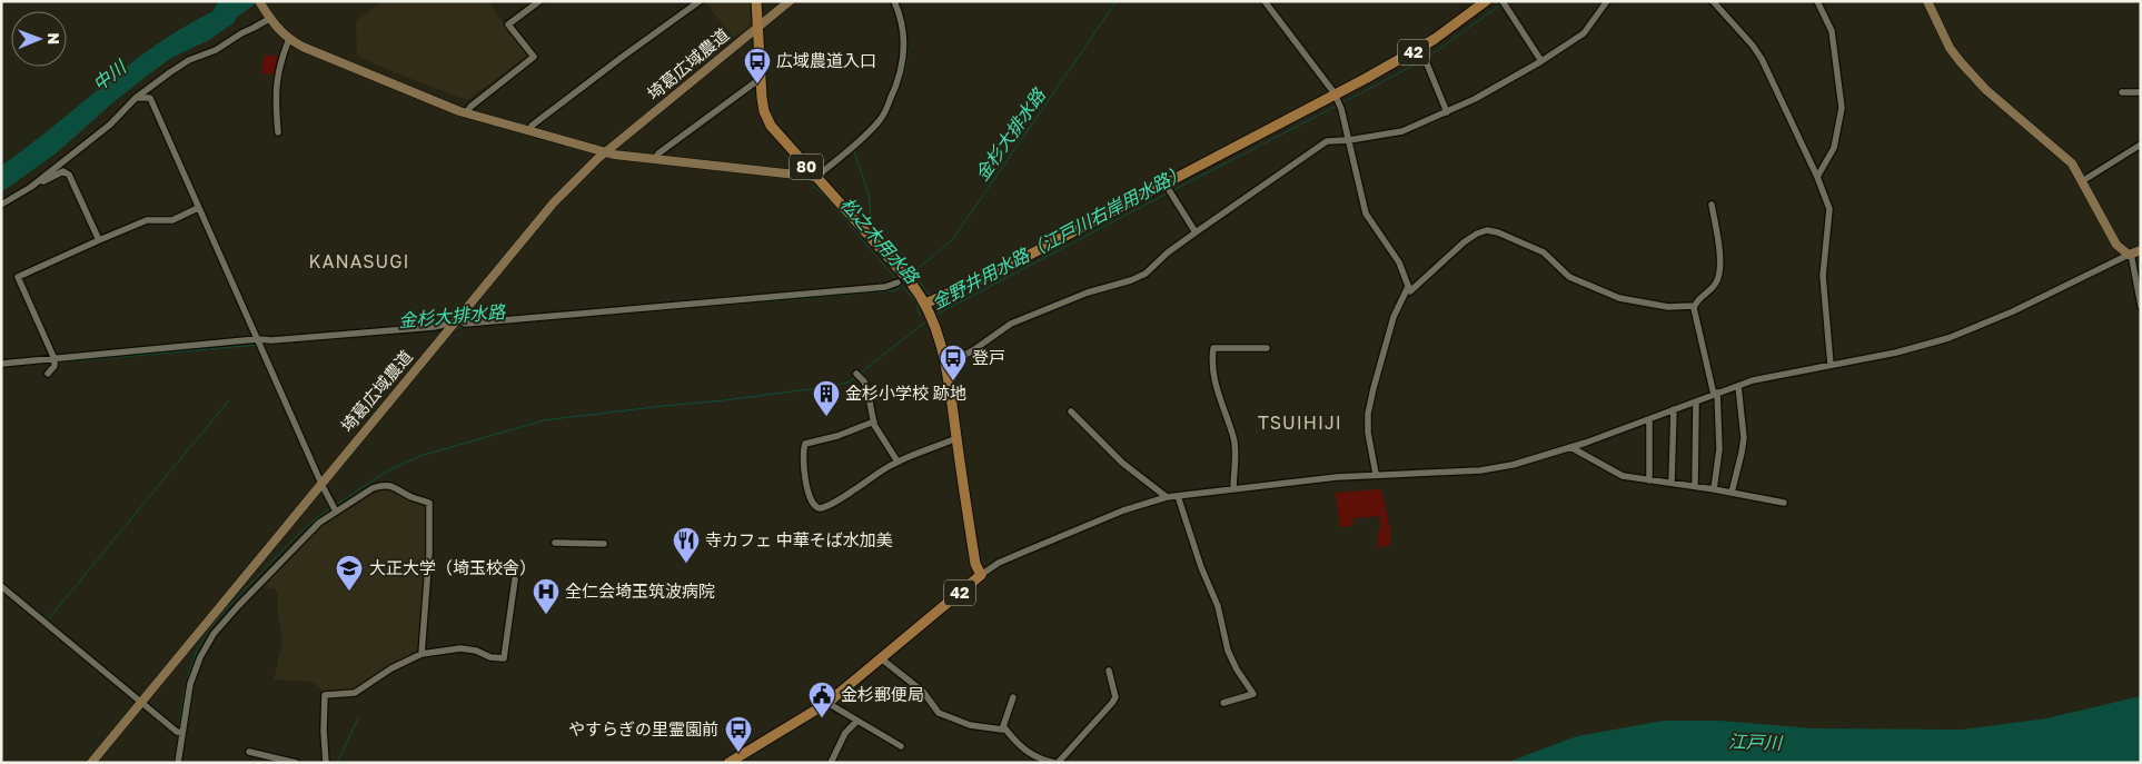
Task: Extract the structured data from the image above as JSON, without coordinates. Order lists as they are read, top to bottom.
{
  "streets": {
    "main road": ["42", "80"],
    "street": ["埼葛広域農道"]
  },
  "crossings": [
    ["42", "80"],
    ["埼葛広域農道", "80"]
  ],
  "districts": ["KANASUGI", "TSUIHIJI"],
  "water": [
    "中川",
    "金杉大排水路",
    "金野井用水路（江戸川右岸用水路）",
    "松之木用水路",
    "江戸川"
  ],
  "places": {
    "bus stop": ["広域農道入口", "登戸", "やすらぎの里霊園前"],
    "building": ["金杉小学校 跡地"],
    "restaurant": ["寺カフェ 中華そば水加美"],
    "school or university": ["大正大学（埼玉校舎）"],
    "hospital": ["全仁会埼玉筑波病院"],
    "public building": ["金杉郵便局"]
  },
  "north": "right"
}
